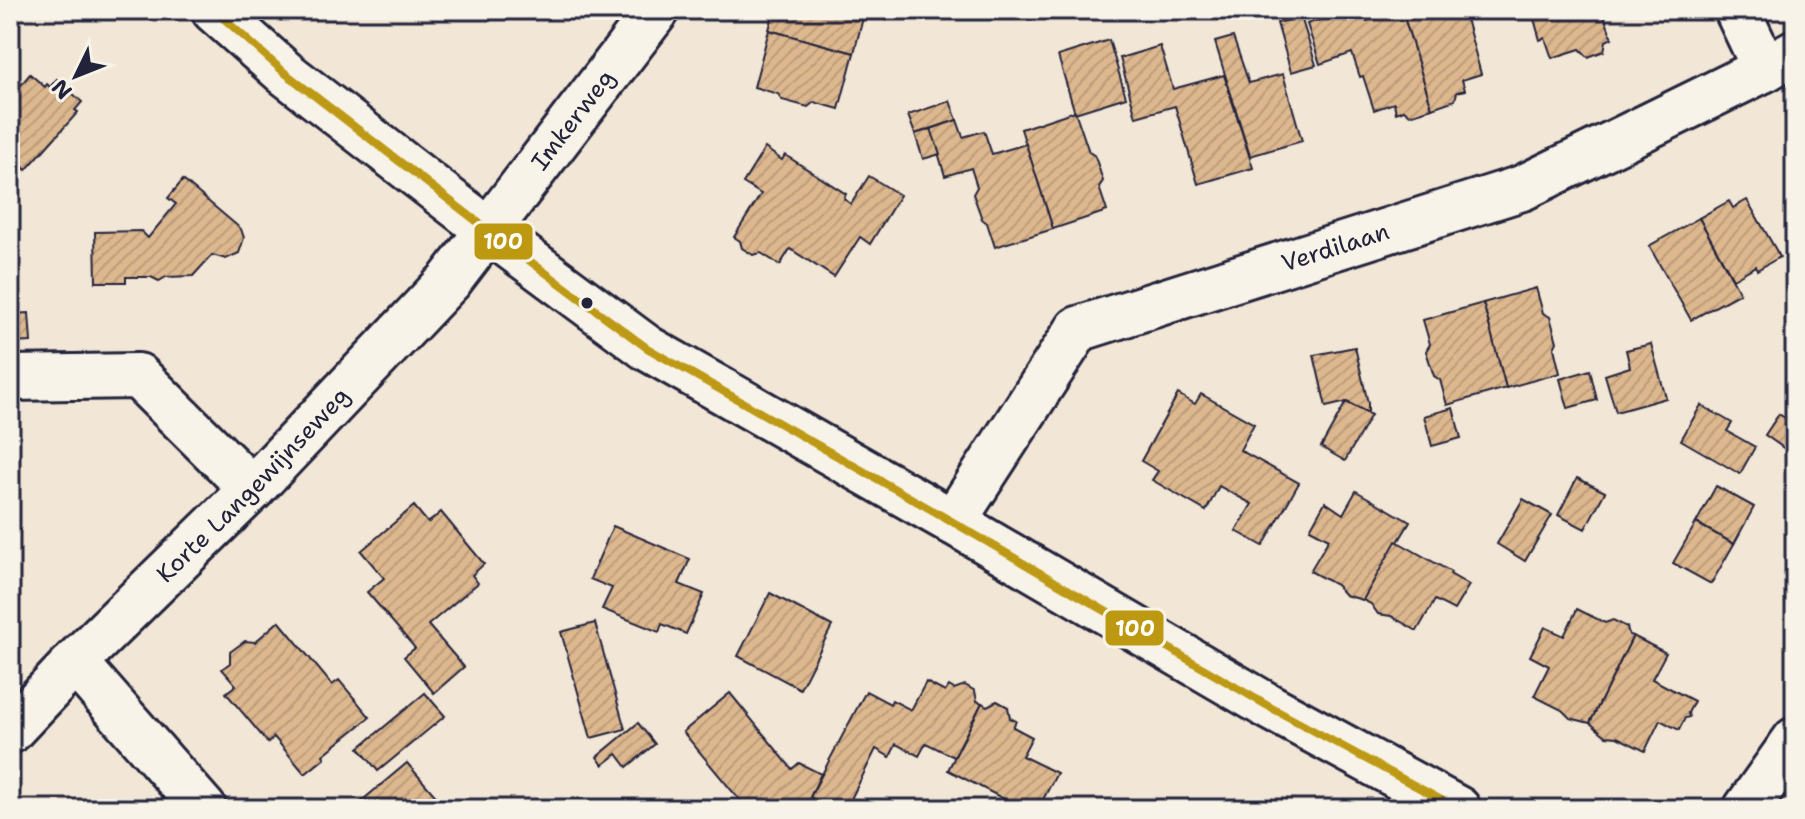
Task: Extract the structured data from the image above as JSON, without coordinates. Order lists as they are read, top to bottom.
{
  "streets": {
    "street": ["Imkerweg", "Verdilaan", "Korte Langewijnseweg"]
  },
  "crossings": [
    ["Imkerweg", "Korte Langewijnseweg"]
  ],
  "lines": ["transit line 100"],
  "north": "bottom left"
}
